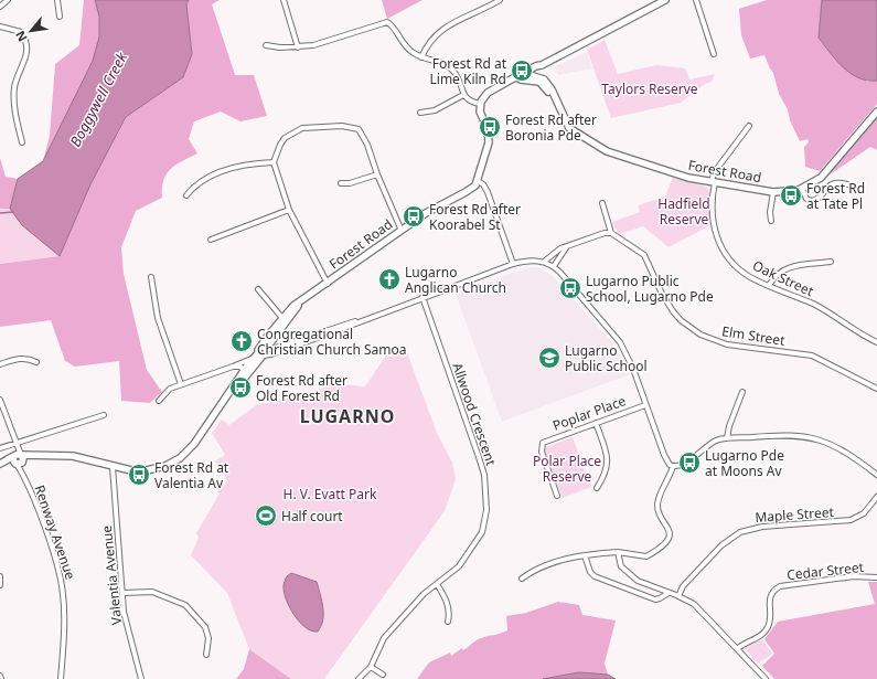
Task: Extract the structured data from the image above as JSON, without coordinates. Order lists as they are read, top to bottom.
{
  "streets": {
    "street": [
      "Forest Road",
      "Oak Street",
      "Elm Street",
      "Poplar Place",
      "Allwood Crescent",
      "Maple Street",
      "Renway Avenue",
      "Cedar Street",
      "Valentia Avenue"
    ]
  },
  "crossings": [
    ["Forest Road", "Oak Street"],
    ["Forest Road", "Renway Avenue"],
    ["Forest Road", "Valentia Avenue"]
  ],
  "districts": ["LUGARNO"],
  "water": ["Boggywell Creek"],
  "parks": [
    "Taylors Reserve",
    "Hadfield Reserve",
    "Polar Place Reserve",
    "H. V. Evatt Park"
  ],
  "places": {
    "bus stop": [
      "Forest Rd at Lime Kiln Rd",
      "Forest Rd after Boronia Pde",
      "Forest Rd at Tate Pl",
      "Forest Rd after Koorabel St",
      "Lugarno Public School, Lugarno Pde",
      "Forest Rd after Old Forest Rd",
      "Lugarno Pde at Moons Av",
      "Forest Rd at Valentia Av"
    ],
    "church": ["Lugarno Anglican Church", "Congregational Christian Church Samoa"],
    "school or university": ["Lugarno Public School"],
    "sports": ["Half court"]
  },
  "north": "bottom left"
}
